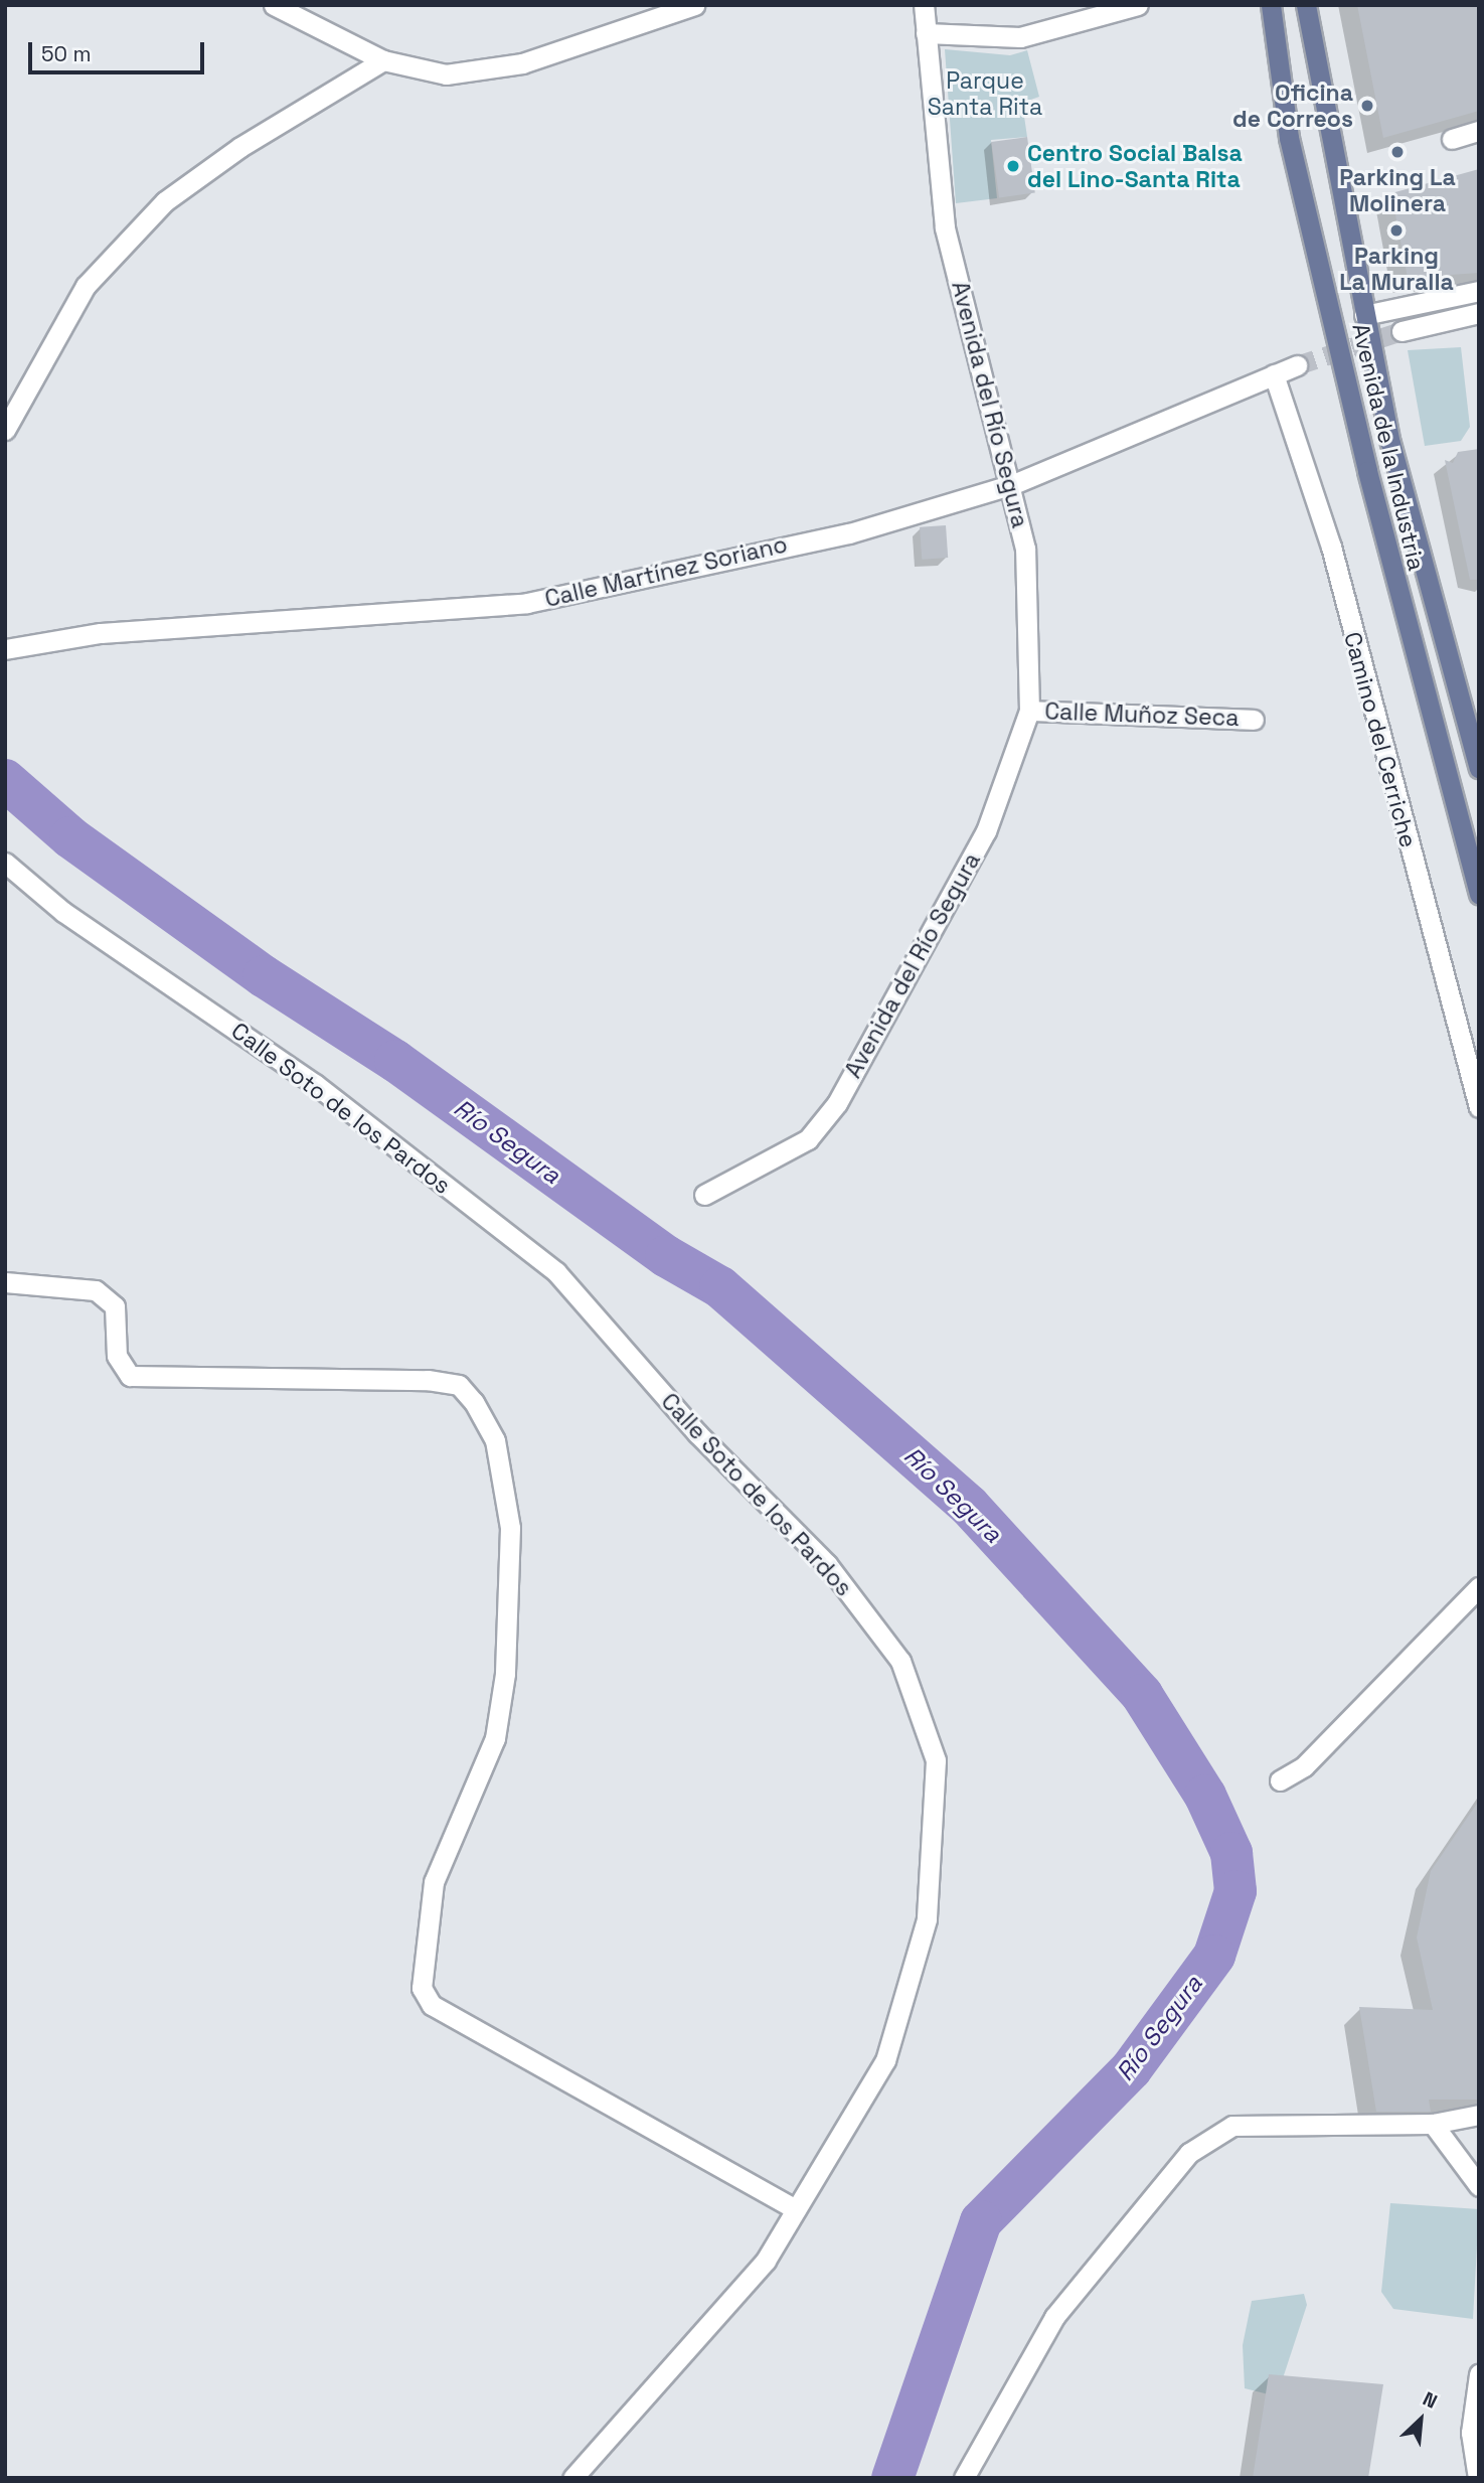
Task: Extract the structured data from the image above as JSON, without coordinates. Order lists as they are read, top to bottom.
{
  "streets": {
    "main road": ["Avenida de la Industria"],
    "street": [
      "Avenida del Río Segura",
      "Calle Martínez Soriano",
      "Calle Muñoz Seca",
      "Camino del Cerriche",
      "Calle Soto de los Pardos"
    ]
  },
  "crossings": [
    ["Avenida del Río Segura", "Calle Martínez Soriano"],
    ["Avenida del Río Segura", "Calle Muñoz Seca"],
    ["Calle Martínez Soriano", "Camino del Cerriche"]
  ],
  "water": ["Río Segura"],
  "parks": ["Parque Santa Rita"],
  "places": [
    "Oficina de Correos",
    "Parking La Molinera",
    "Centro Social Balsa del Lino-Santa Rita",
    "Parking La Muralla"
  ],
  "scale_bar": "50 m",
  "north": "top right"
}
